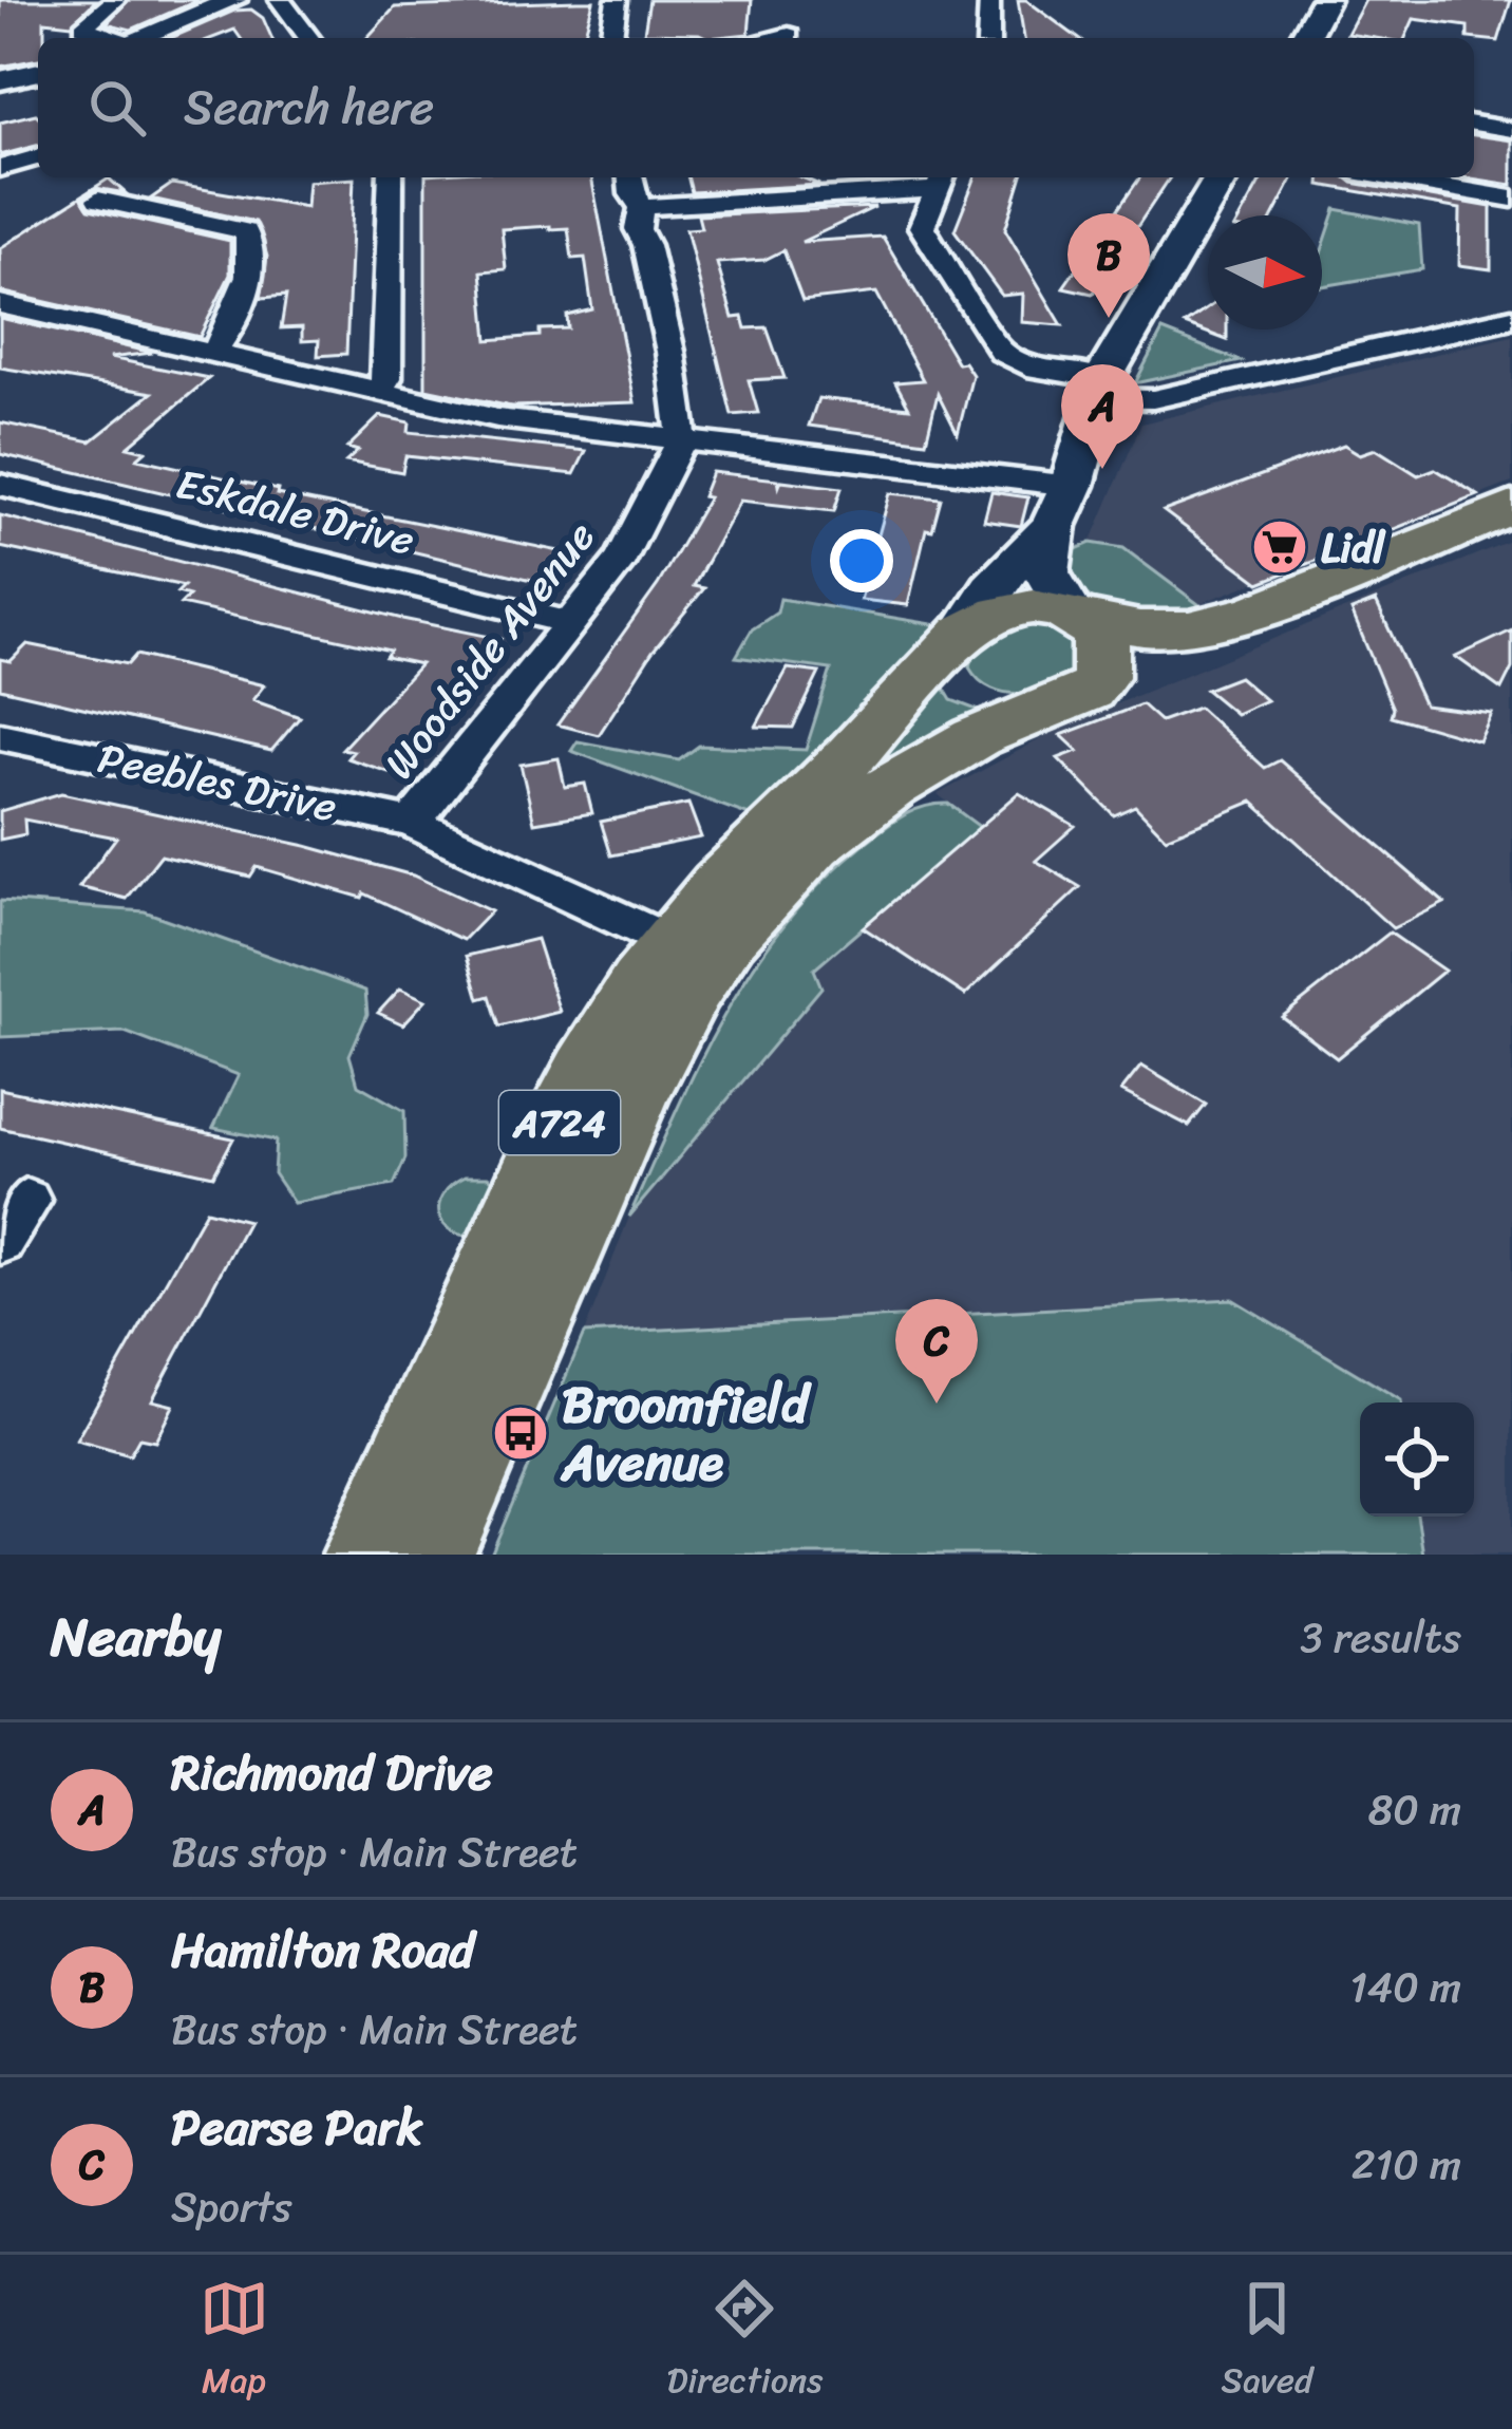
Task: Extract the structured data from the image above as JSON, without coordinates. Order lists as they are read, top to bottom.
{
  "streets": {
    "main road": ["A724"],
    "street": ["Eskdale Drive", "Woodside Avenue", "Peebles Drive"]
  },
  "crossings": [
    ["Eskdale Drive", "Woodside Avenue"],
    ["Woodside Avenue", "Peebles Drive"],
    ["Peebles Drive", "A724"]
  ],
  "places": {
    "supermarket": ["Lidl"],
    "bus stop": ["Broomfield Avenue"]
  },
  "north": "right",
  "page": {
    "search": "Search here",
    "pins": ["B", "A", "C"],
    "heading": ["Nearby", "3 results"],
    "list": [
      {
        "mark": "A",
        "name": "Richmond Drive",
        "note": "Bus stop · Main Street",
        "value": "80 m"
      },
      {
        "mark": "B",
        "name": "Hamilton Road",
        "note": "Bus stop · Main Street",
        "value": "140 m"
      },
      {
        "mark": "C",
        "name": "Pearse Park",
        "note": "Sports",
        "value": "210 m"
      }
    ],
    "nav": ["Map", "Directions", "Saved"]
  }
}
